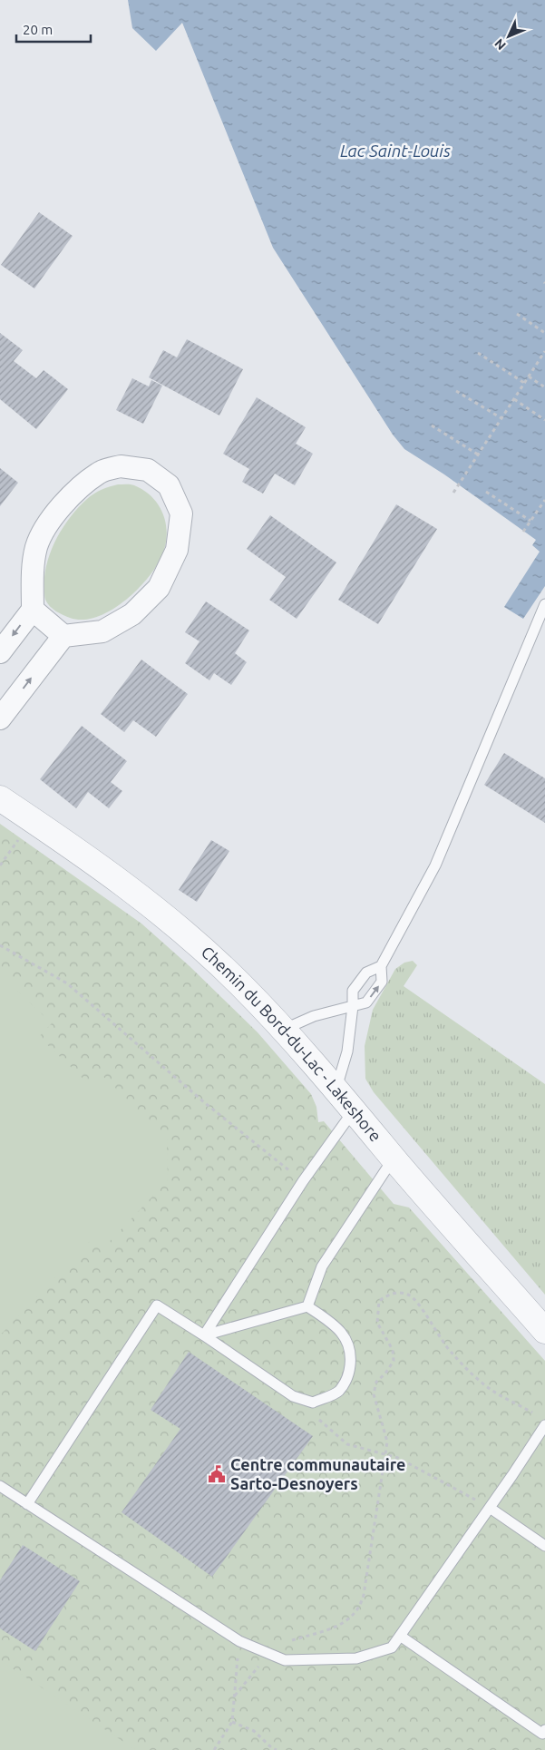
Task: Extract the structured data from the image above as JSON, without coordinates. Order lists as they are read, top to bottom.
{
  "streets": {
    "street": ["Chemin du Bord-du-Lac - Lakeshore"]
  },
  "water": ["Lac Saint-Louis"],
  "places": {
    "public building": ["Centre communautaire Sarto-Desnoyers"]
  },
  "scale_bar": "20 m",
  "north": "bottom left"
}
